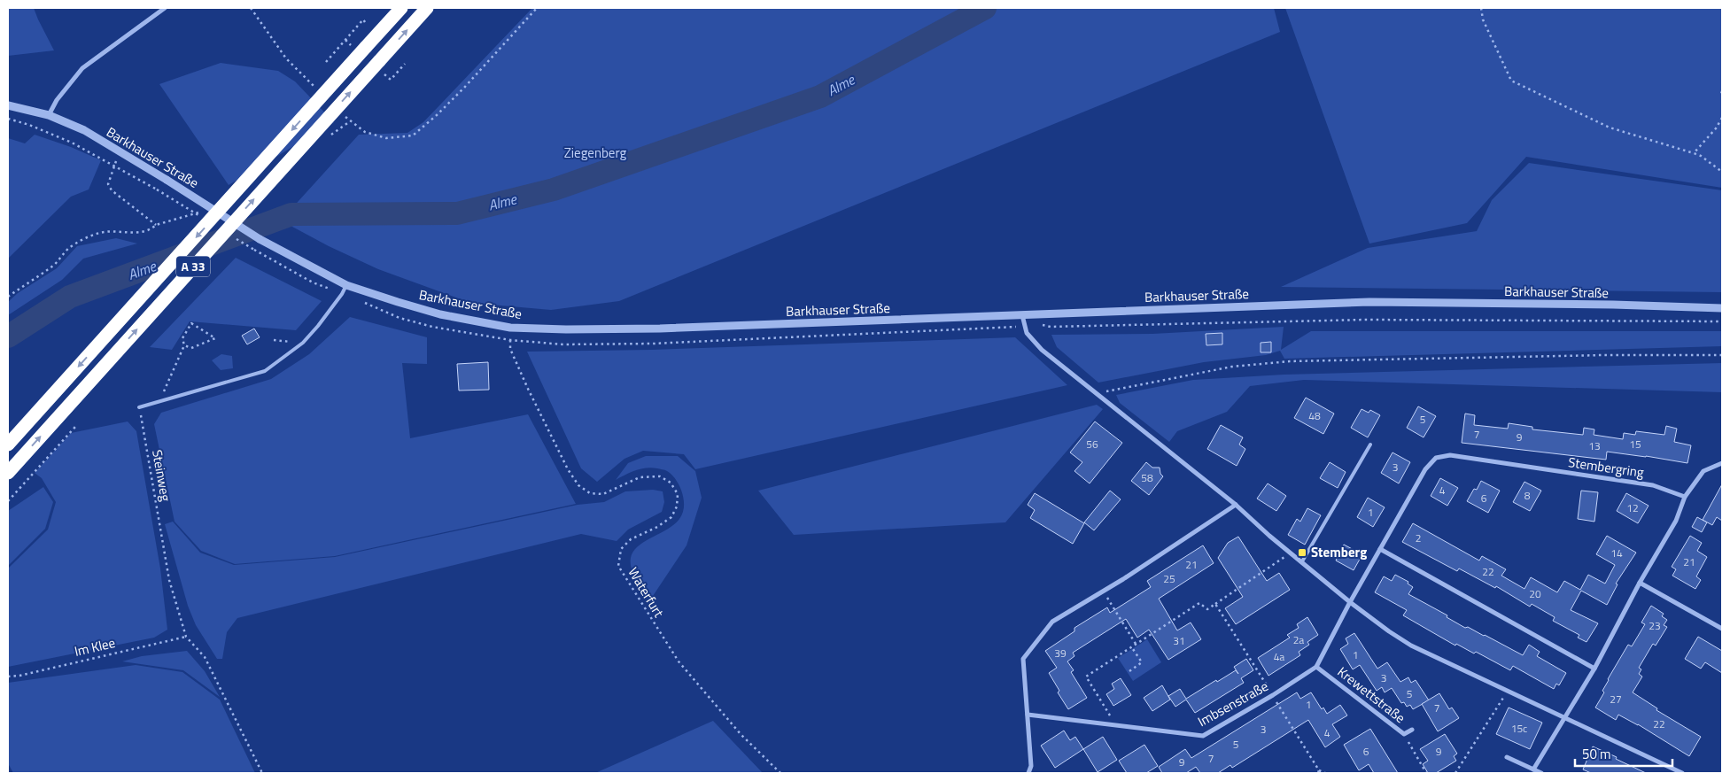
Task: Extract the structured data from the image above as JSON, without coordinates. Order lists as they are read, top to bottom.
{
  "streets": {
    "highway": ["A 33"],
    "street": [
      "Barkhauser Straße",
      "Stembergring",
      "Krewettstraße",
      "Imbsenstraße"
    ],
    "path": ["Steinweg", "Waterfurt", "Im Klee"]
  },
  "crossings": [
    ["Stembergring", "Imbsenstraße"],
    ["Steinweg", "Im Klee"],
    ["Krewettstraße", "Imbsenstraße"]
  ],
  "water": ["Alme"],
  "parks": ["Ziegenberg"],
  "places": {
    "transit": ["Stemberg"]
  },
  "house_numbers": [
    "48",
    "5",
    "7",
    "9",
    "56",
    "15",
    "13",
    "3",
    "58",
    "4",
    "8",
    "6",
    "12",
    "1",
    "2",
    "14",
    "21",
    "21",
    "22",
    "25",
    "20",
    "23",
    "2a",
    "31",
    "39",
    "1",
    "4a",
    "3",
    "5",
    "27",
    "1",
    "7",
    "22",
    "15c",
    "3",
    "4",
    "5",
    "6",
    "9",
    "7",
    "9"
  ],
  "scale_bar": "50 m"
}
